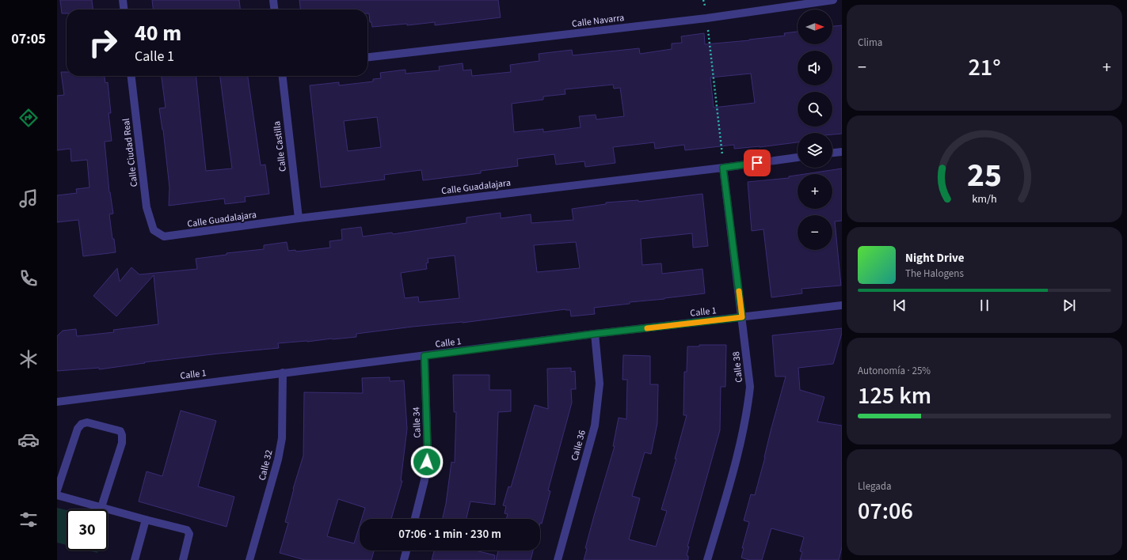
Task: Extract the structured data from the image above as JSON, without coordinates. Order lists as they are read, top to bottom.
{
  "streets": {
    "street": [
      "Calle Navarra",
      "Calle Castilla",
      "Calle Ciudad Real",
      "Calle Guadalajara",
      "Calle 1",
      "Calle 38",
      "Calle 34",
      "Calle 36",
      "Calle 32"
    ]
  },
  "crossings": [
    ["Calle Castilla", "Calle Guadalajara"],
    ["Calle Ciudad Real", "Calle Guadalajara"],
    ["Calle Guadalajara", "Calle 38"],
    ["Calle 1", "Calle 38"],
    ["Calle 1", "Calle 34"],
    ["Calle 1", "Calle 36"],
    ["Calle 1", "Calle 32"]
  ],
  "north": "right",
  "page": {
    "tabs": "07:05",
    "tile": [
      "Clima",
      ["Autonomía · 25%", "125 km"],
      ["Llegada", "07:06"]
    ],
    "map_buttons": ["+", "−"],
    "turn": ["40 m", "Calle 1"],
    "heat": ["−", "21°", "+"],
    "song": ["Night Drive", "The Halogens"],
    "limit": "30",
    "trip": "07:06 · 1 min · 230 m",
    "gauge": ["25", "km/h"]
  }
}
